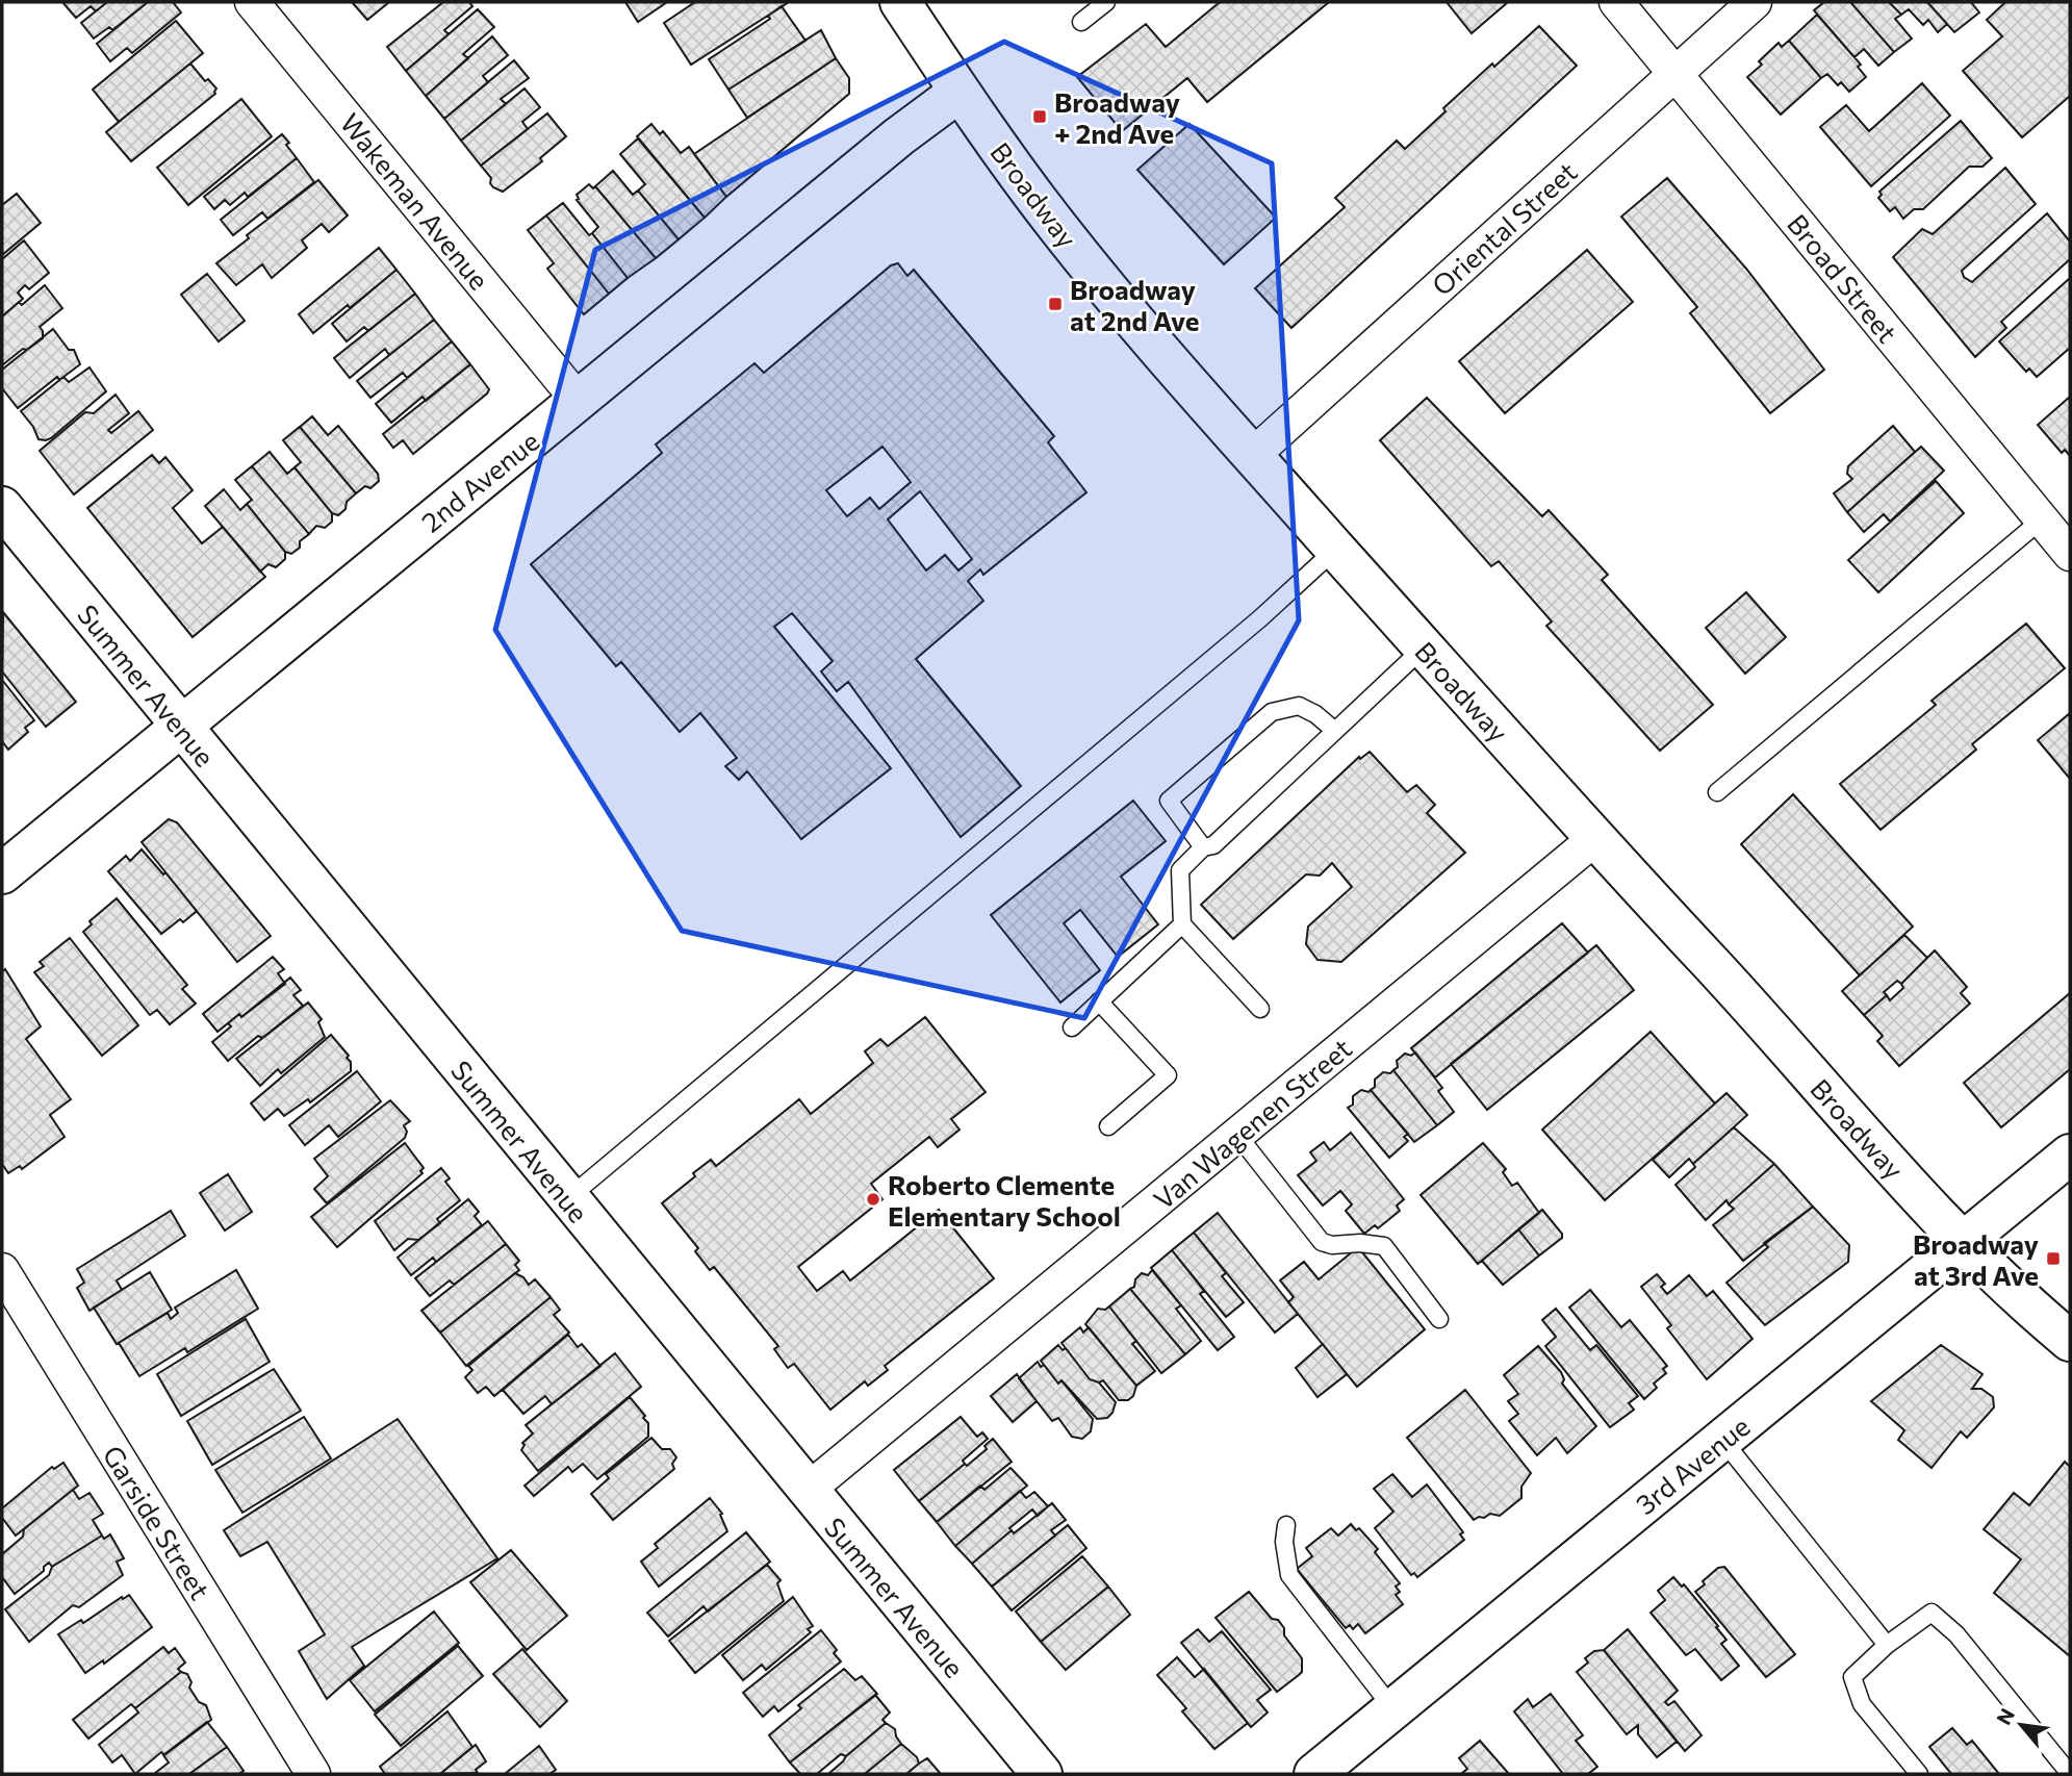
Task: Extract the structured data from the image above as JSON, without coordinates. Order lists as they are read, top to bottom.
{
  "streets": {
    "street": [
      "Broadway",
      "Wakeman Avenue",
      "Oriental Street",
      "Broad Street",
      "2nd Avenue",
      "Summer Avenue",
      "Van Wagenen Street",
      "3rd Avenue",
      "Garside Street"
    ]
  },
  "crossings": [
    ["Broadway", "Oriental Street"],
    ["Broadway", "2nd Avenue"],
    ["Broadway", "Van Wagenen Street"],
    ["Broadway", "3rd Avenue"],
    ["Wakeman Avenue", "2nd Avenue"],
    ["Oriental Street", "Broad Street"],
    ["2nd Avenue", "Summer Avenue"],
    ["Summer Avenue", "Van Wagenen Street"]
  ],
  "places": {
    "transit": ["Broadway + 2nd Ave", "Broadway at 2nd Ave", "Broadway at 3rd Ave"],
    "other": ["Roberto Clemente Elementary School"]
  },
  "north": "top left"
}
